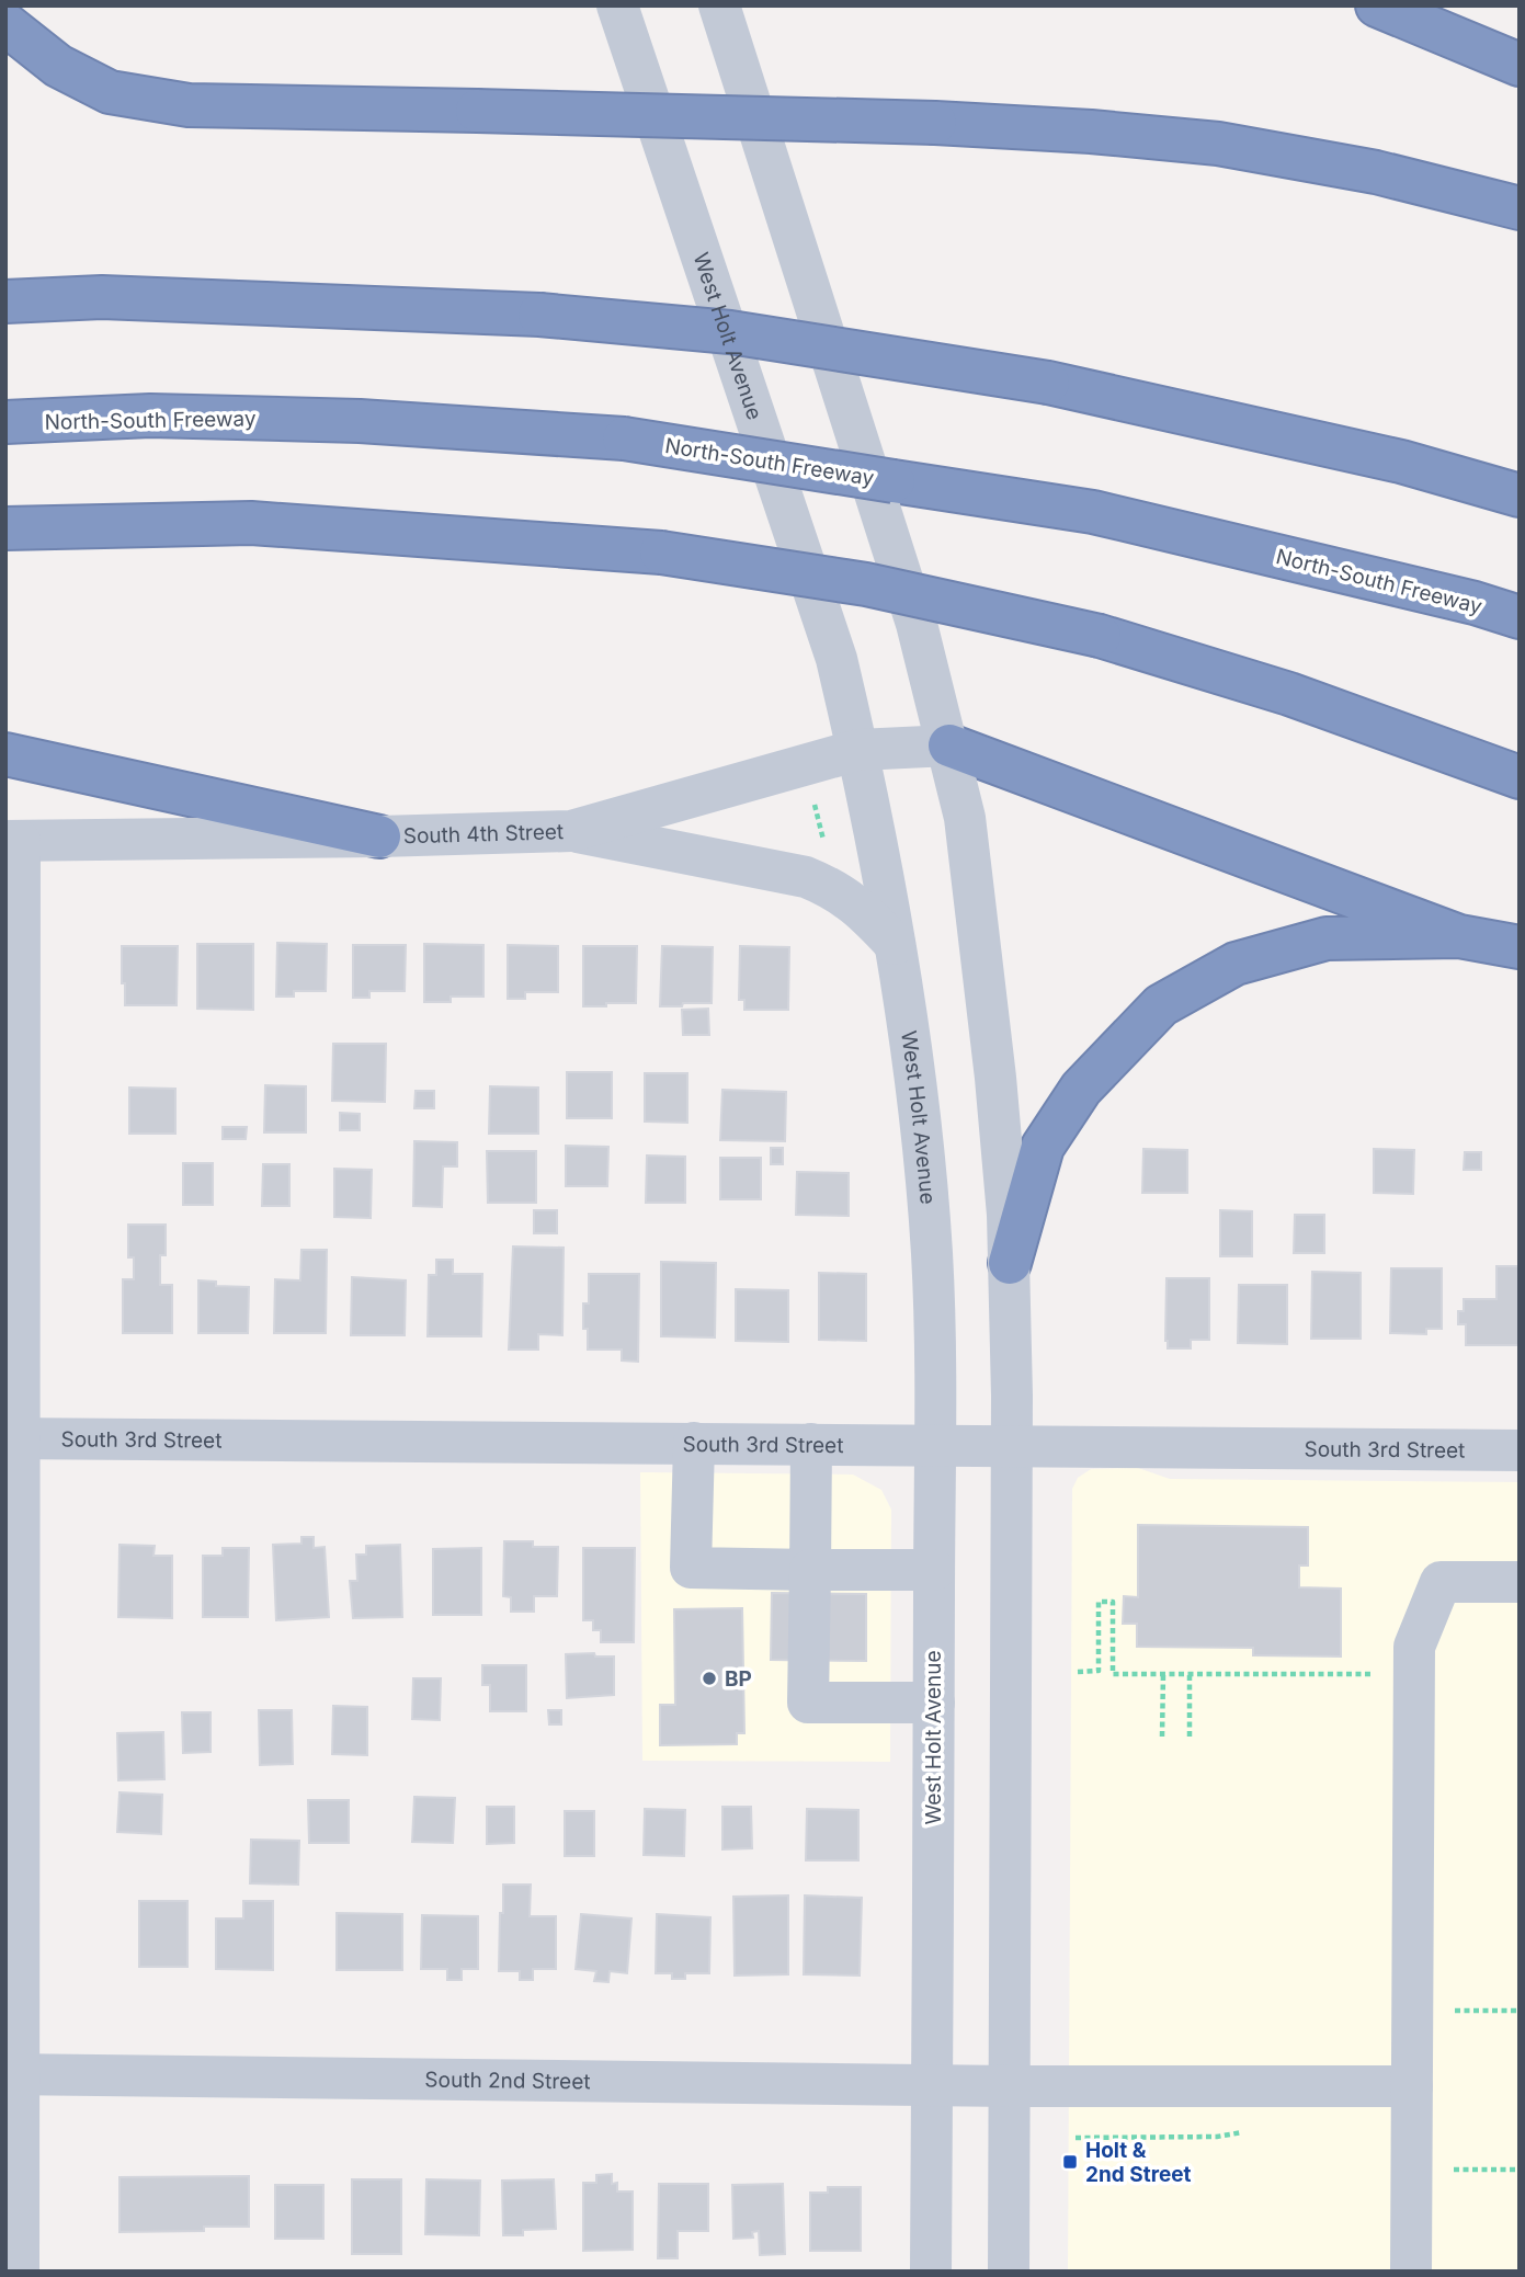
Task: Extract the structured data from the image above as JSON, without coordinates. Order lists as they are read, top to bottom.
{
  "streets": {
    "highway": ["North-South Freeway"],
    "street": [
      "West Holt Avenue",
      "South 4th Street",
      "South 3rd Street",
      "South 2nd Street"
    ]
  },
  "crossings": [
    ["West Holt Avenue", "South 4th Street"],
    ["West Holt Avenue", "South 3rd Street"],
    ["West Holt Avenue", "South 2nd Street"]
  ],
  "places": {
    "other": ["BP"],
    "transit": ["Holt & 2nd Street"]
  }
}
